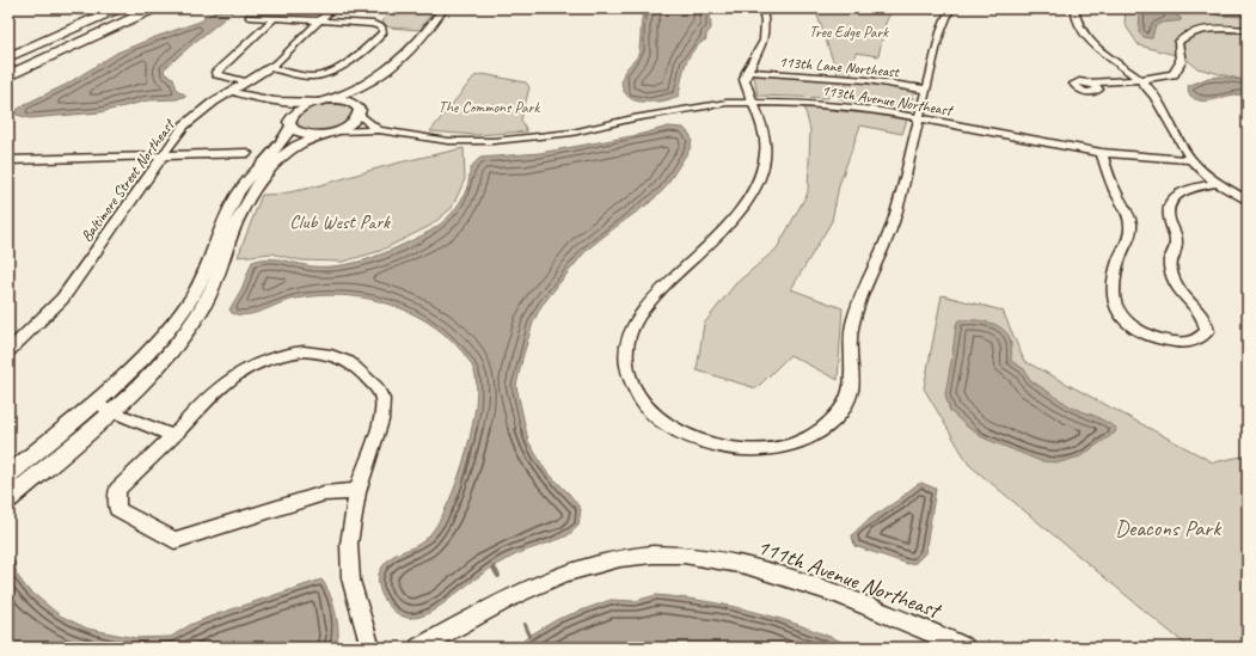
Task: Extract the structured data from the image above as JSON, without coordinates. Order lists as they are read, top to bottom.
{
  "streets": {
    "street": [
      "113th Lane Northeast",
      "113th Avenue Northeast",
      "Baltimore Street Northeast",
      "111th Avenue Northeast"
    ]
  },
  "parks": [
    "Tree Edge Park",
    "The Commons Park",
    "Club West Park",
    "Deacons Park"
  ]
}
